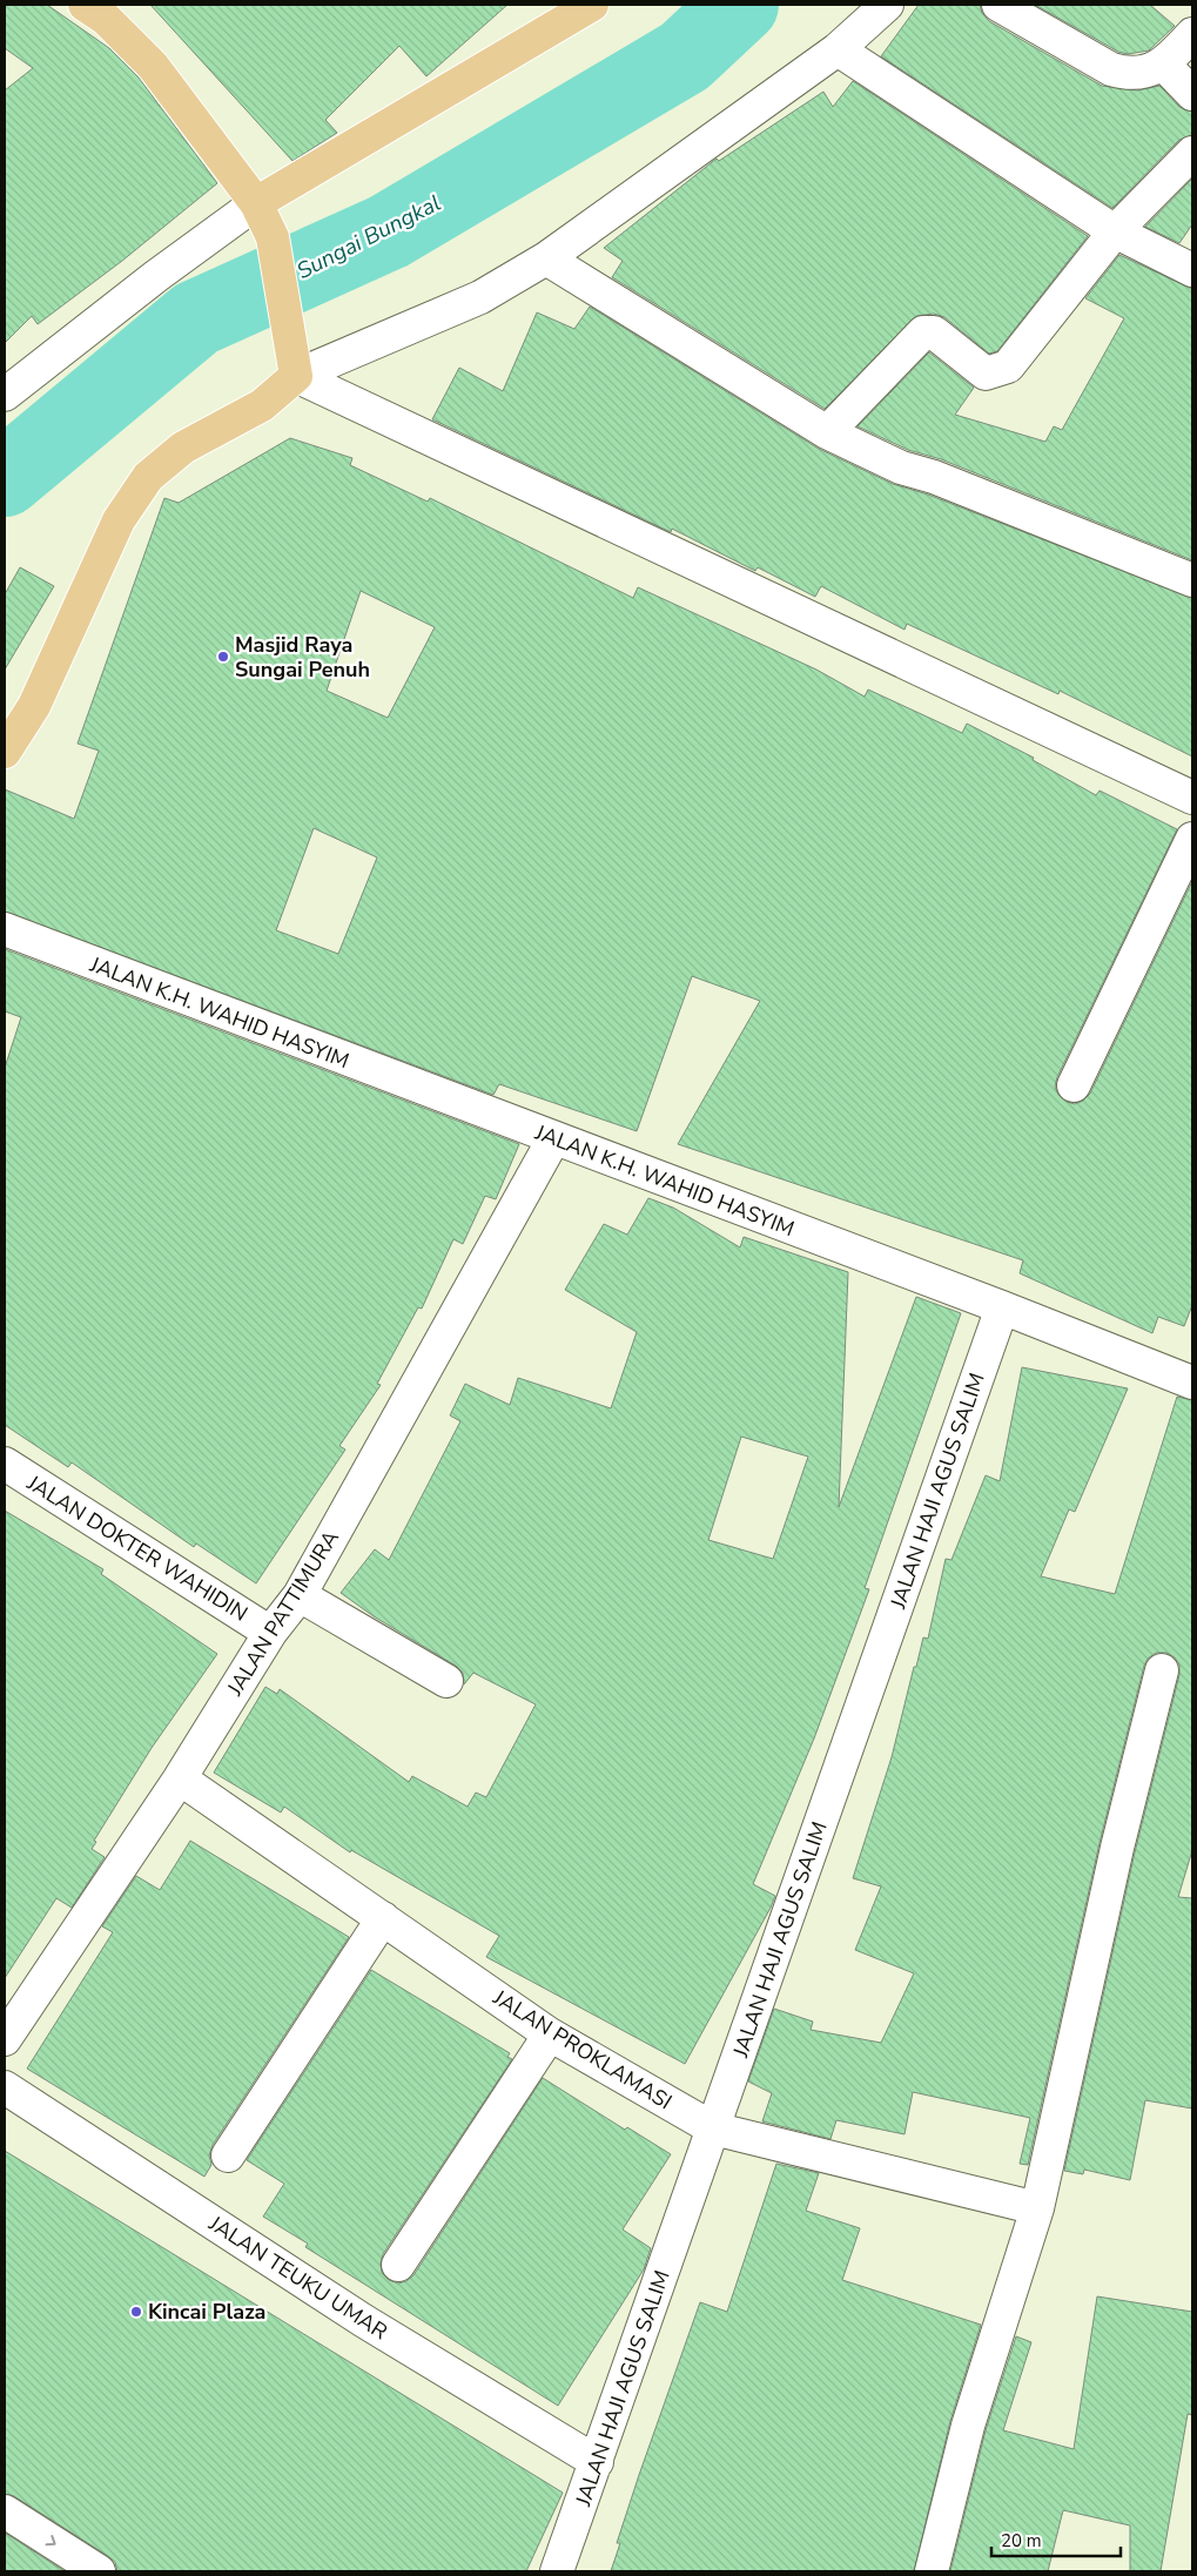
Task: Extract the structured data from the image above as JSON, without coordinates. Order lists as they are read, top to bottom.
{
  "streets": {
    "street": [
      "JALAN K.H. WAHID HASYIM",
      "JALAN HAJI AGUS SALIM",
      "JALAN DOKTER WAHIDIN",
      "JALAN PATTIMURA",
      "JALAN PROKLAMASI",
      "JALAN TEUKU UMAR"
    ]
  },
  "crossings": [
    ["JALAN K.H. WAHID HASYIM", "JALAN HAJI AGUS SALIM"],
    ["JALAN K.H. WAHID HASYIM", "JALAN PATTIMURA"],
    ["JALAN HAJI AGUS SALIM", "JALAN PROKLAMASI"],
    ["JALAN HAJI AGUS SALIM", "JALAN TEUKU UMAR"],
    ["JALAN DOKTER WAHIDIN", "JALAN PATTIMURA"],
    ["JALAN PATTIMURA", "JALAN PROKLAMASI"]
  ],
  "water": ["Sungai Bungkal"],
  "places": ["Masjid Raya Sungai Penuh", "Kincai Plaza"],
  "scale_bar": "20 m"
}
